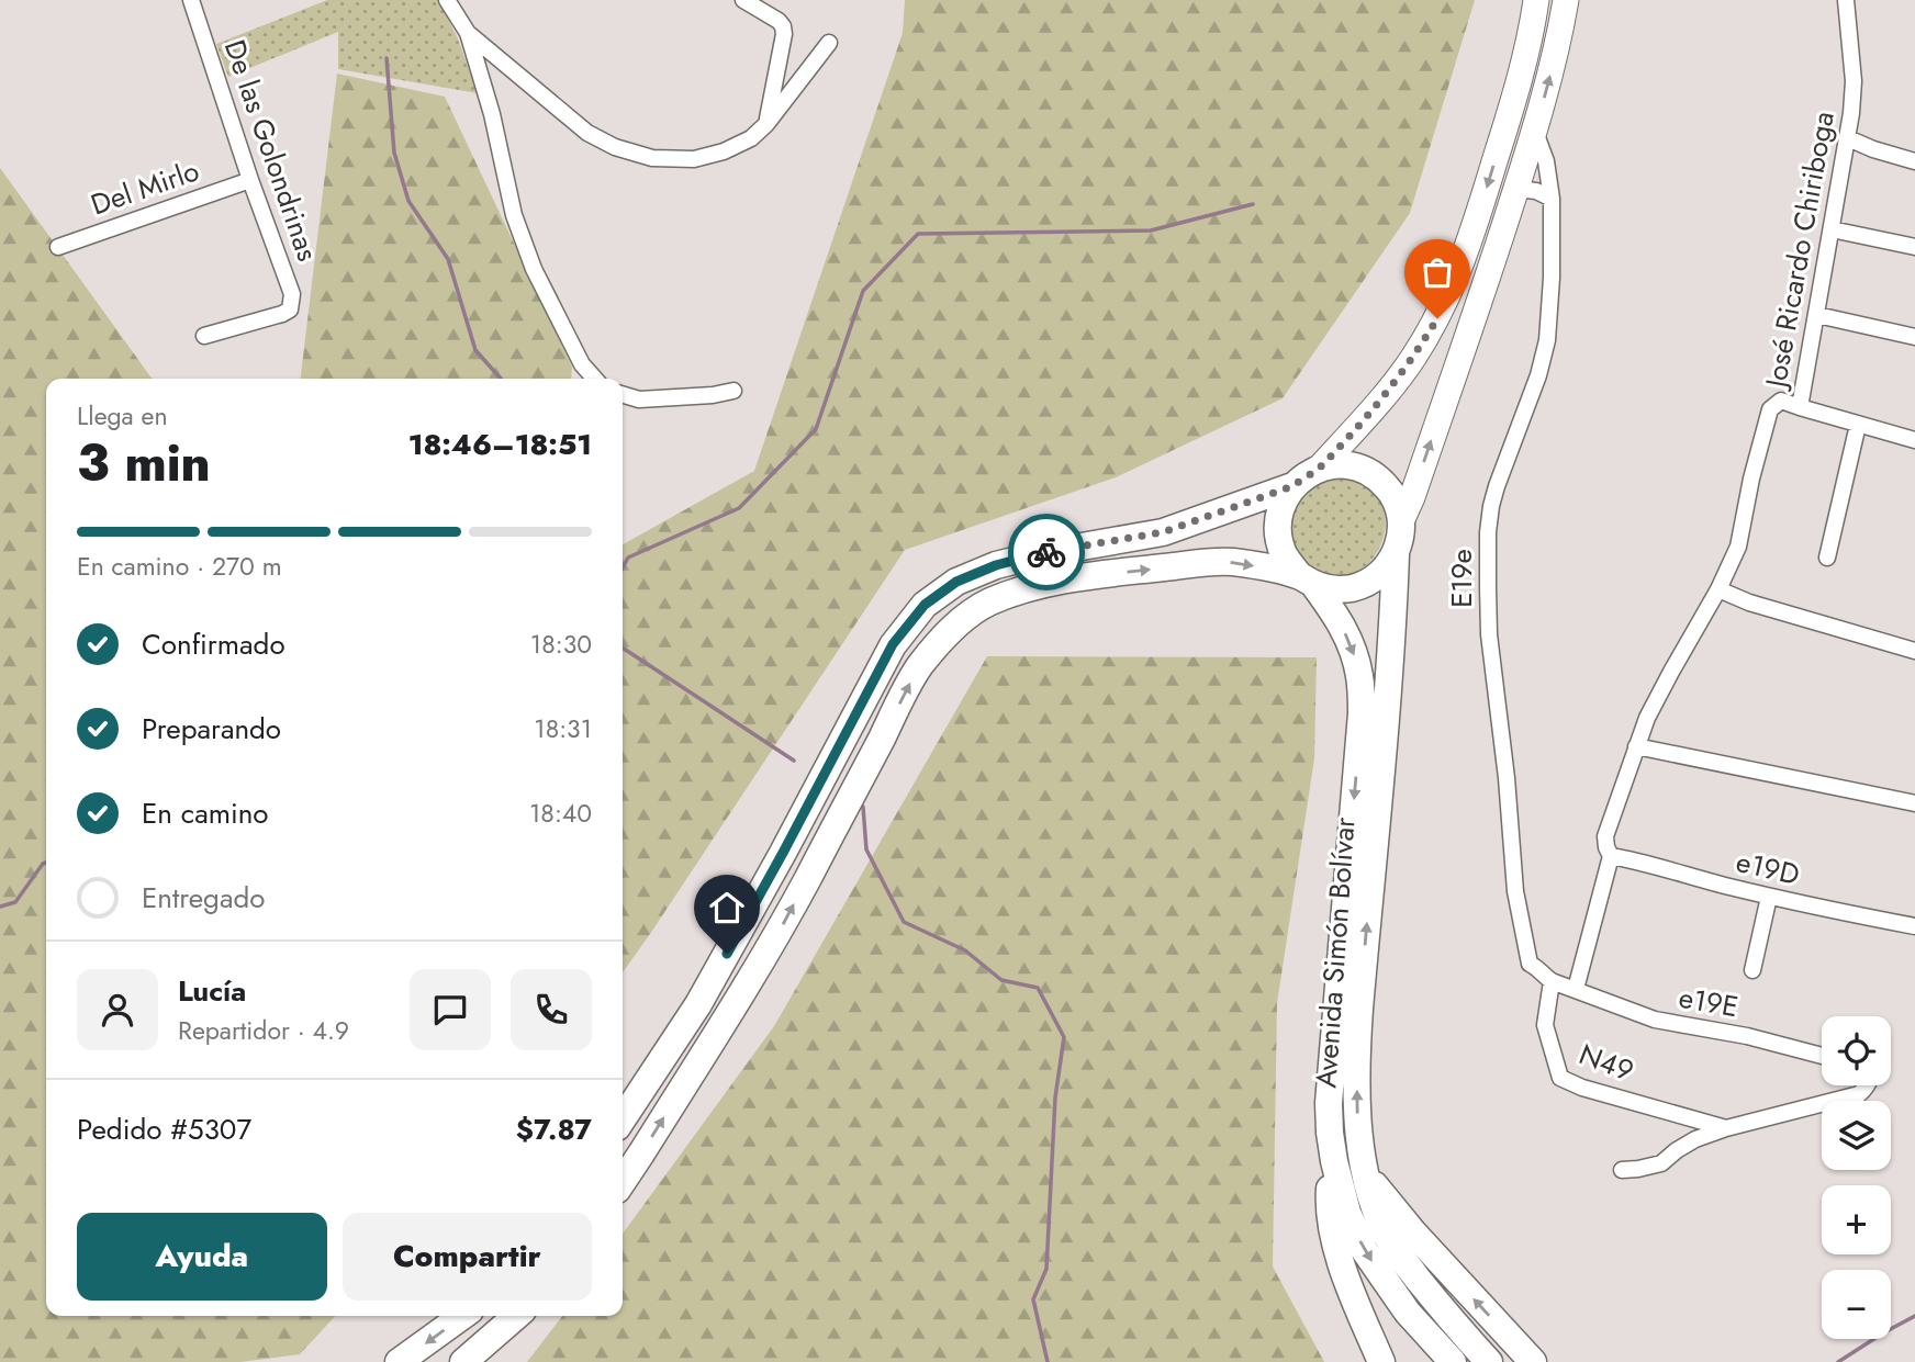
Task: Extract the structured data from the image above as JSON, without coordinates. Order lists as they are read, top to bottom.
{
  "streets": {
    "highway": ["Avenida Simón Bolívar"],
    "street": [
      "De las Golondrinas",
      "Del Mirlo",
      "José Ricardo Chiriboga",
      "E19e",
      "e19D",
      "e19E",
      "N49"
    ]
  },
  "crossings": [
    ["De las Golondrinas", "Del Mirlo"],
    ["José Ricardo Chiriboga", "e19D"],
    ["José Ricardo Chiriboga", "e19E"],
    ["E19e", "e19E"],
    ["E19e", "N49"],
    ["e19E", "N49"]
  ],
  "page": {
    "heading": ["3 min", "Llega en", "18:46–18:51"],
    "panel": [
      "Lucía",
      "Repartidor · 4.9",
      "Pedido #5307",
      "$7.87"
    ],
    "bar": "En camino · 270 m",
    "list": [
      ["Confirmado", "18:30"],
      ["Preparando", "18:31"],
      ["En camino", "18:40"],
      "Entregado"
    ],
    "map_buttons": ["+", "−"],
    "buttons": ["Ayuda", "Compartir"]
  }
}
